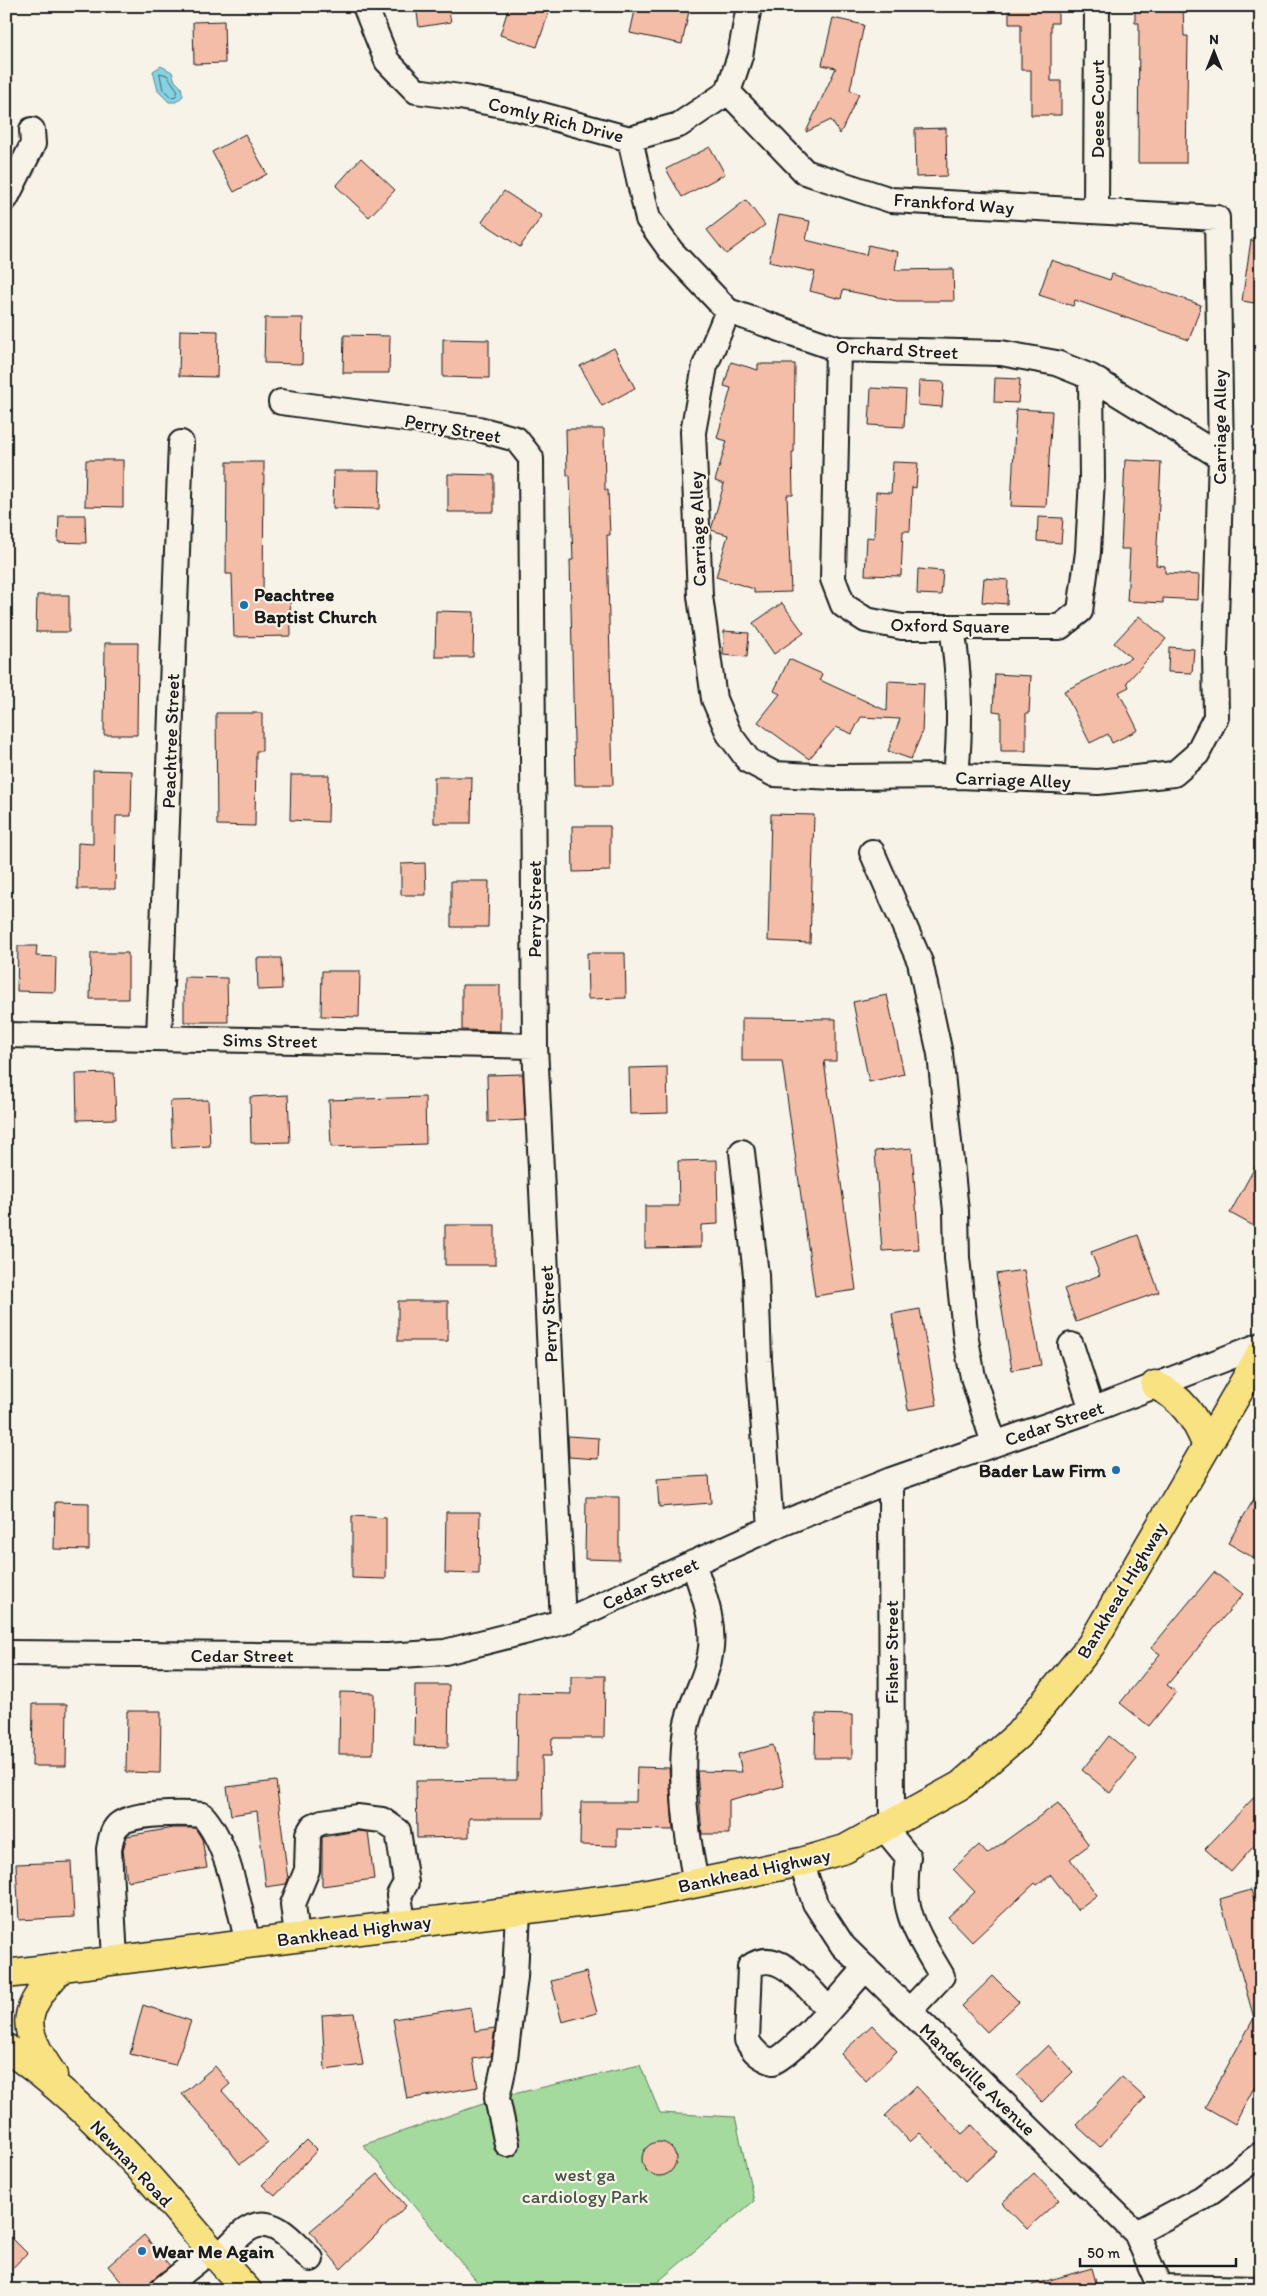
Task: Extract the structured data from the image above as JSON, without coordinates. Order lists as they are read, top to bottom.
{
  "streets": {
    "main road": ["Bankhead Highway", "Newnan Road"],
    "street": [
      "Deese Court",
      "Comly Rich Drive",
      "Frankford Way",
      "Orchard Street",
      "Carriage Alley",
      "Perry Street",
      "Oxford Square",
      "Peachtree Street",
      "Sims Street",
      "Cedar Street",
      "Fisher Street",
      "Mandeville Avenue"
    ]
  },
  "crossings": [
    ["Deese Court", "Frankford Way"],
    ["Comly Rich Drive", "Frankford Way"],
    ["Comly Rich Drive", "Orchard Street"],
    ["Frankford Way", "Carriage Alley"],
    ["Orchard Street", "Carriage Alley"],
    ["Orchard Street", "Oxford Square"],
    ["Perry Street", "Sims Street"],
    ["Perry Street", "Cedar Street"],
    ["Peachtree Street", "Sims Street"],
    ["Cedar Street", "Fisher Street"],
    ["Bankhead Highway", "Fisher Street"],
    ["Bankhead Highway", "Mandeville Avenue"]
  ],
  "parks": ["west ga cardiology Park"],
  "places": ["Peachtree Baptist Church", "Bader Law Firm", "Wear Me Again"],
  "scale_bar": "50 m",
  "north": "top"
}
